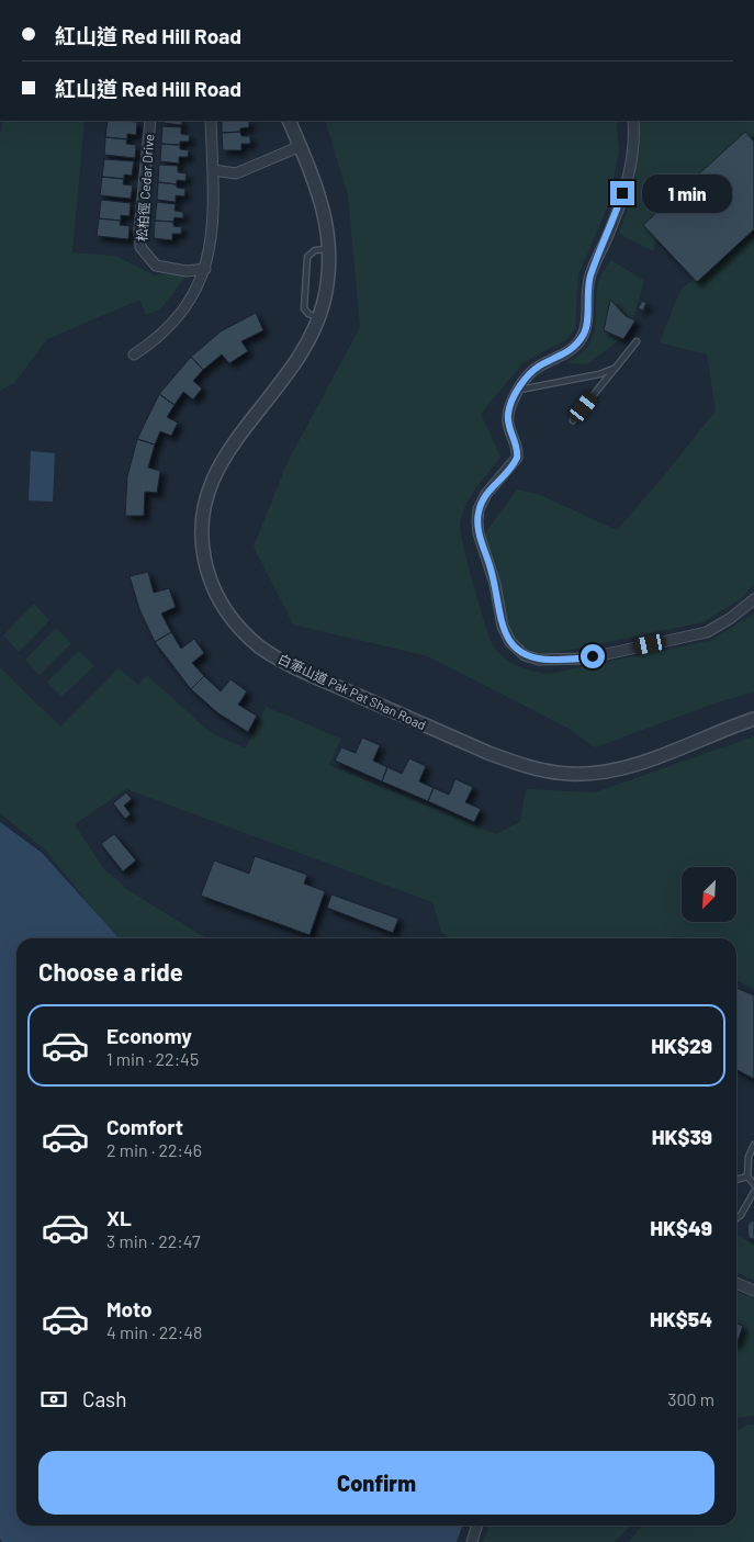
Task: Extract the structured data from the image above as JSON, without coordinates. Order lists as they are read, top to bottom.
{
  "streets": {
    "street": ["松柏徑 Cedar Drive", "白筆山道 Pak Pat Shan Road"]
  },
  "north": "bottom left",
  "page": {
    "banner": ["紅山道 Red Hill Road", "紅山道 Red Hill Road"],
    "bubble": "1 min",
    "heading": "Choose a ride",
    "list": [
      {
        "name": "Economy",
        "note": "1 min · 22:45",
        "value": "HK$29"
      },
      {
        "name": "Comfort",
        "note": "2 min · 22:46",
        "value": "HK$39"
      },
      {
        "name": "XL",
        "note": "3 min · 22:47",
        "value": "HK$49"
      },
      {
        "name": "Moto",
        "note": "4 min · 22:48",
        "value": "HK$54"
      }
    ],
    "pay": ["Cash", "300 m"],
    "buttons": "Confirm"
  }
}
